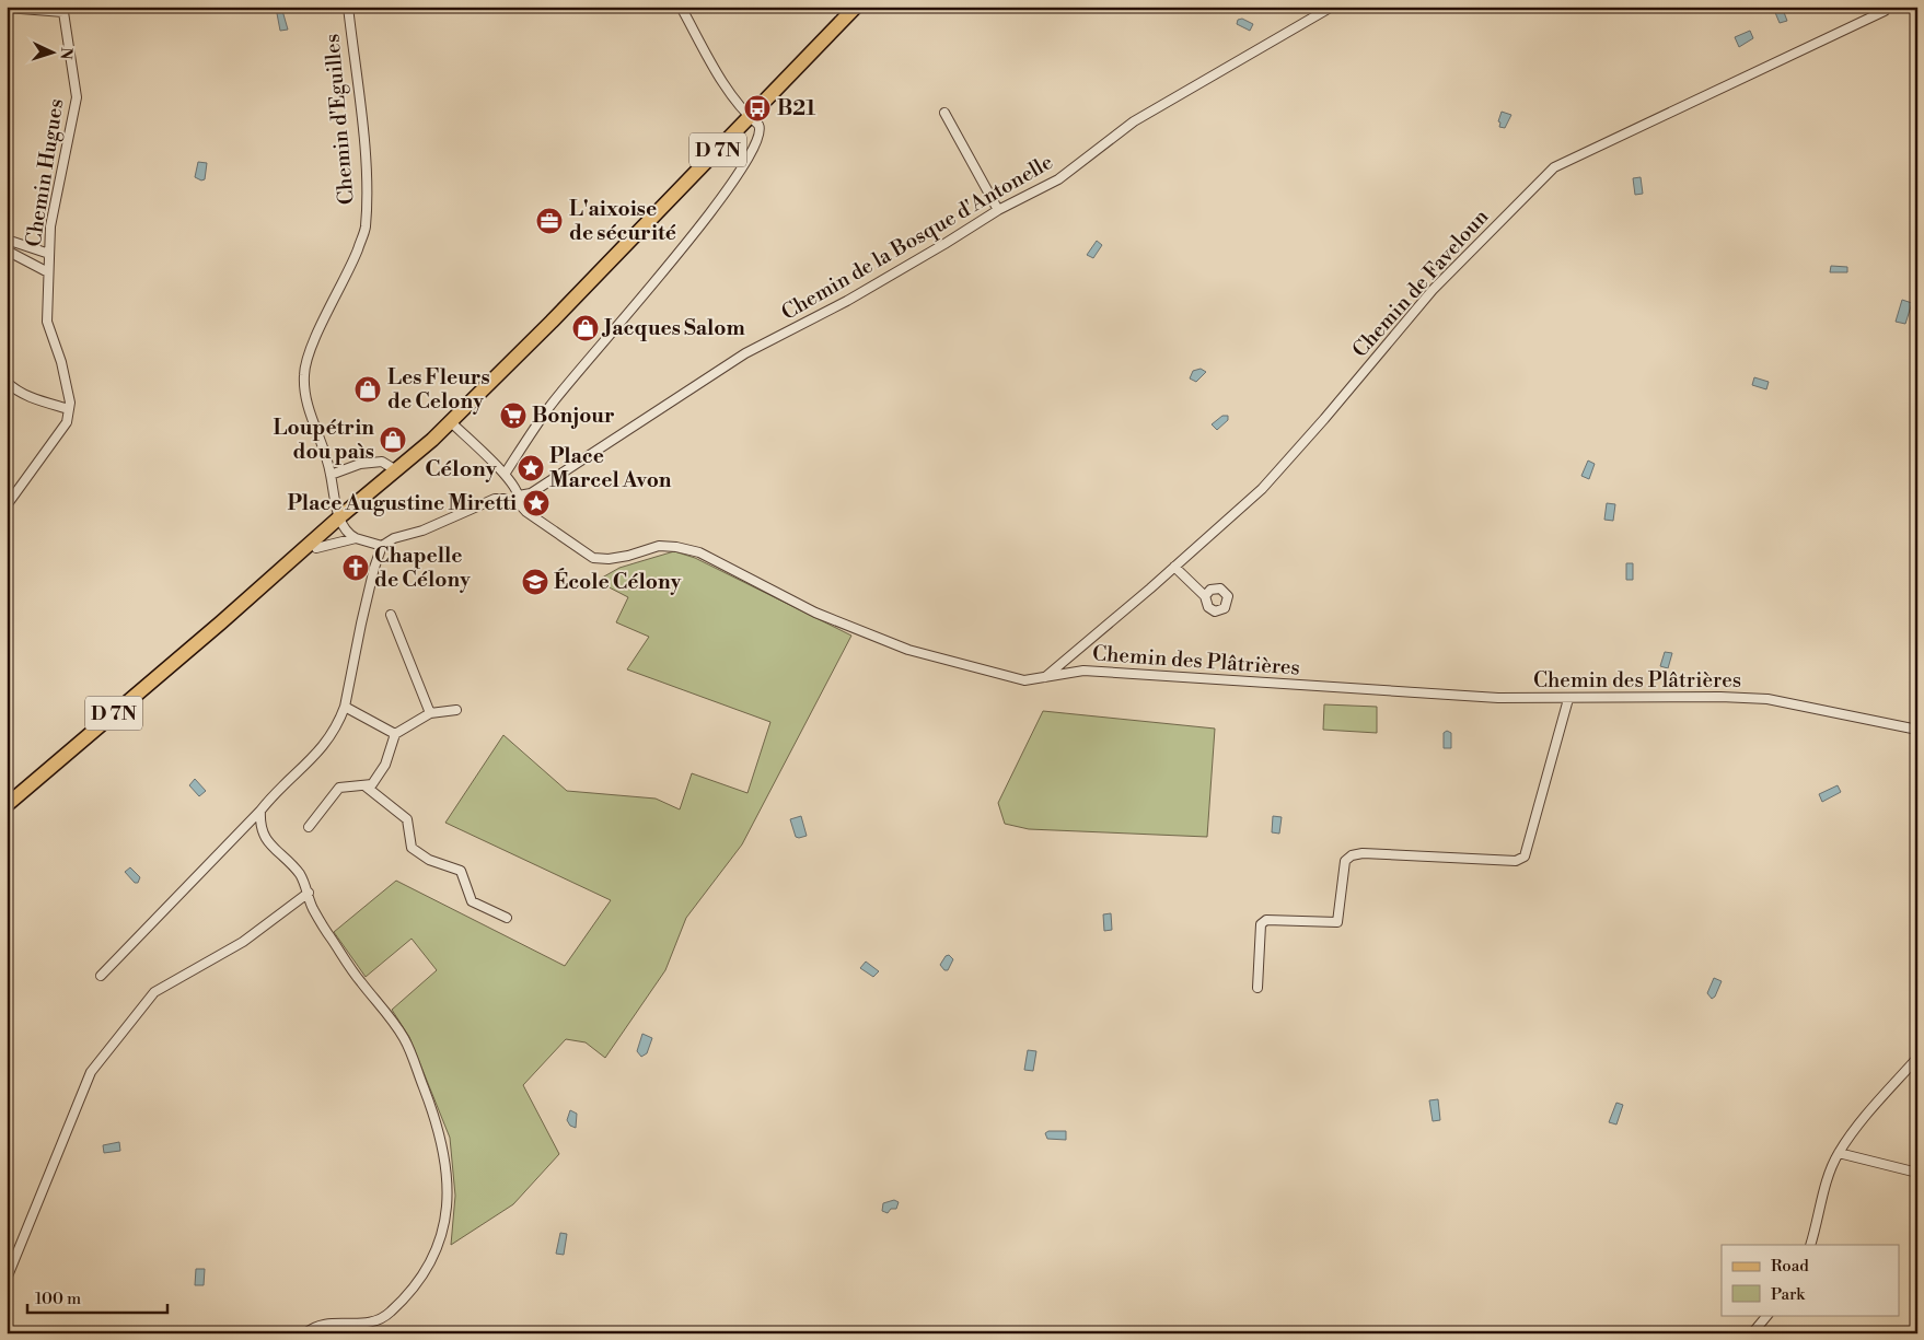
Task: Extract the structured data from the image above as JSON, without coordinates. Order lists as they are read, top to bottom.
{
  "streets": {
    "main road": ["D 7N"],
    "street": [
      "Chemin d'Eguilles",
      "Chemin Hugues",
      "Chemin de la Bosque d'Antonelle",
      "Chemin de Faveloun",
      "Chemin des Plâtrières"
    ]
  },
  "crossings": [
    ["Chemin d'Eguilles", "D 7N"],
    ["Chemin de la Bosque d'Antonelle", "Chemin des Plâtrières"],
    ["Chemin de Faveloun", "Chemin des Plâtrières"]
  ],
  "districts": ["Célony"],
  "places": {
    "bus stop": ["B21"],
    "office": ["L'aixoise de sécurité"],
    "shop": ["Jacques Salom", "Les Fleurs de Celony", "Loupétrin dou paìs"],
    "supermarket": ["Bonjour"],
    "place": ["Place Marcel Avon", "Place Augustine Miretti"],
    "church": ["Chapelle de Célony"],
    "school or university": ["École Célony"]
  },
  "legend": ["Road", "Park"],
  "scale_bar": "100 m",
  "north": "right"
}
